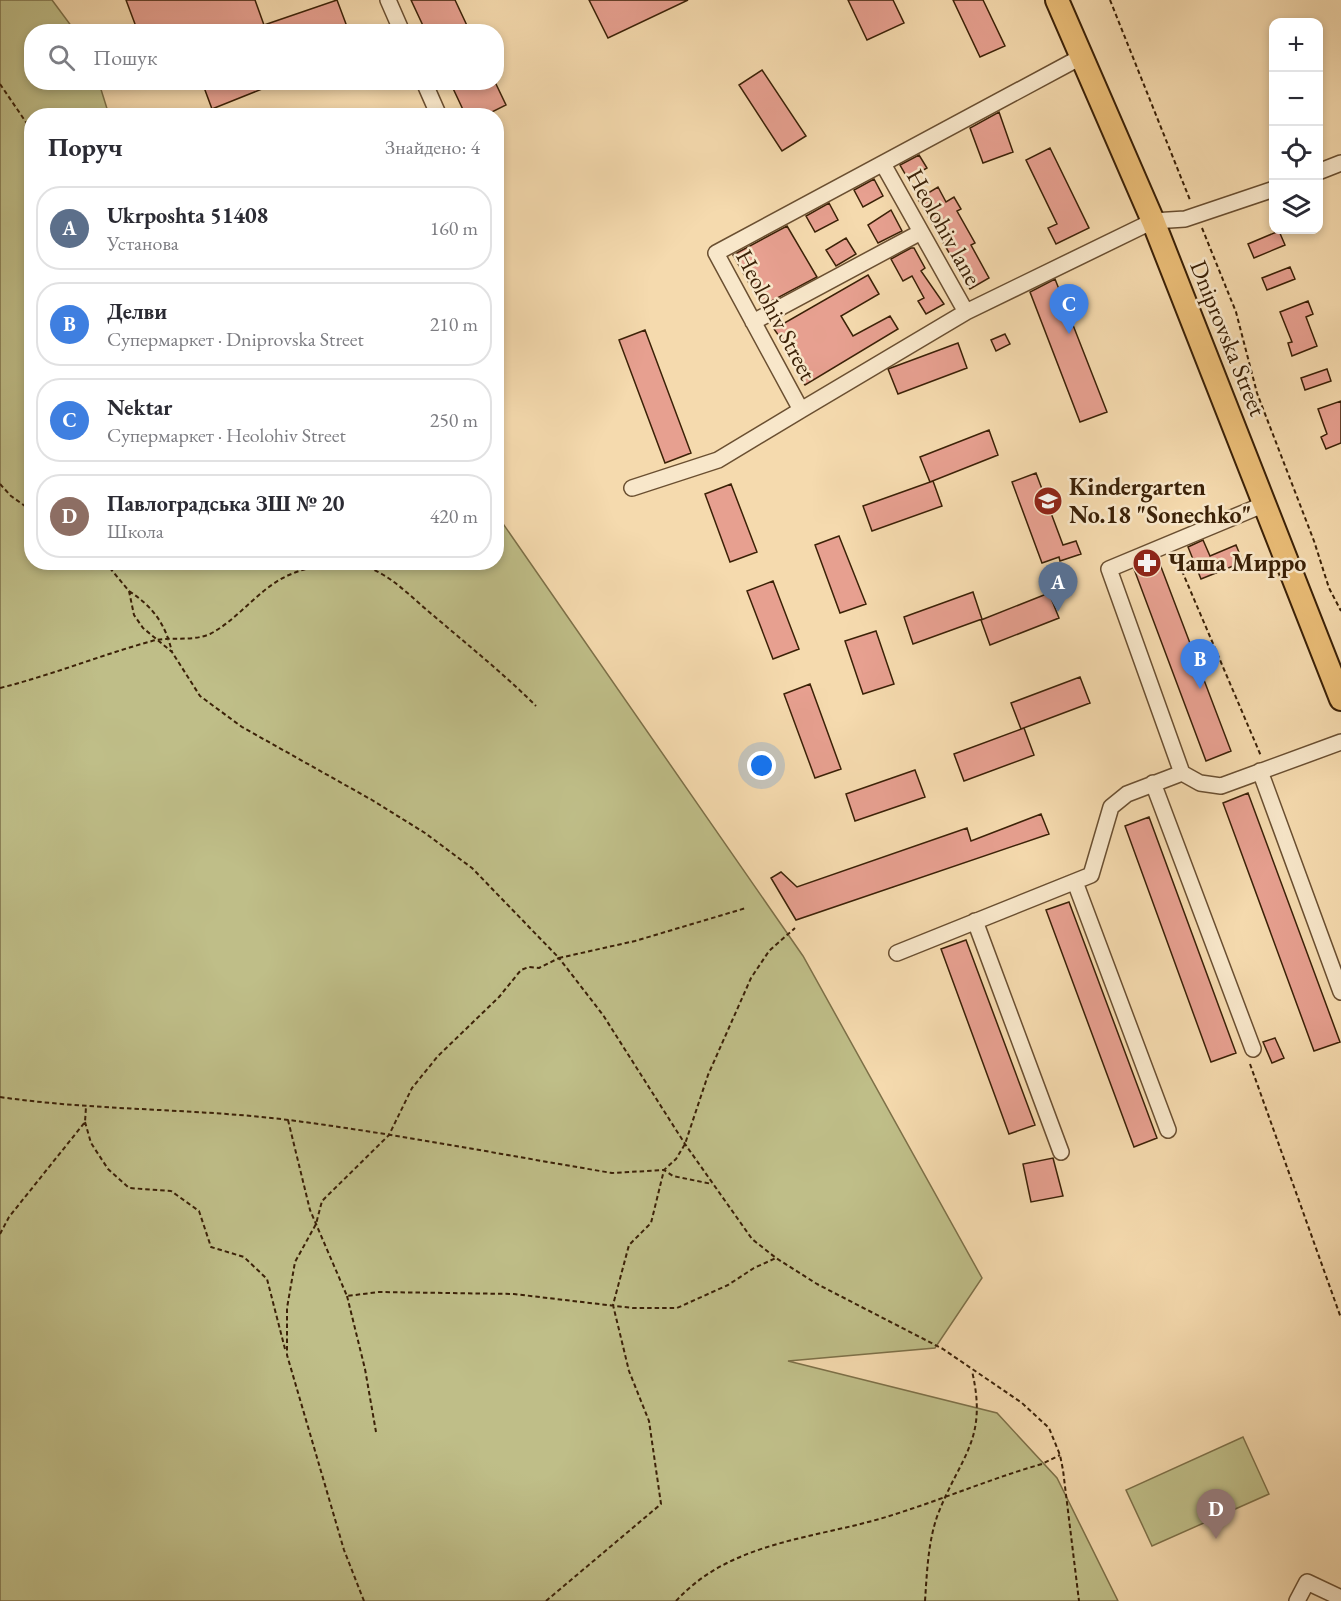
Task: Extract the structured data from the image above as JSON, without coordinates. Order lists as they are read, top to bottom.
{
  "streets": {
    "highway": ["Dniprovska Street"],
    "street": ["Heolohiv lane", "Heolohiv Street"]
  },
  "crossings": [
    ["Heolohiv lane", "Heolohiv Street"],
    ["Heolohiv Street", "Dniprovska Street"]
  ],
  "places": {
    "school or university": ["Kindergarten No.18 \"Sonechko\""],
    "pharmacy": ["Чаша Мирро"]
  },
  "page": {
    "map_buttons": ["+", "−"],
    "search": "Пошук",
    "heading": ["Поруч", "Знайдено: 4"],
    "list": [
      {
        "mark": "A",
        "name": "Ukrposhta 51408",
        "note": "Установа",
        "value": "160 m"
      },
      {
        "mark": "B",
        "name": "Делви",
        "note": "Супермаркет · Dniprovska Street",
        "value": "210 m"
      },
      {
        "mark": "C",
        "name": "Nektar",
        "note": "Супермаркет · Heolohiv Street",
        "value": "250 m"
      },
      {
        "mark": "D",
        "name": "Павлоградська ЗШ № 20",
        "note": "Школа",
        "value": "420 m"
      }
    ],
    "pins": [
      "C",
      "A",
      "B",
      "D"
    ]
  }
}
